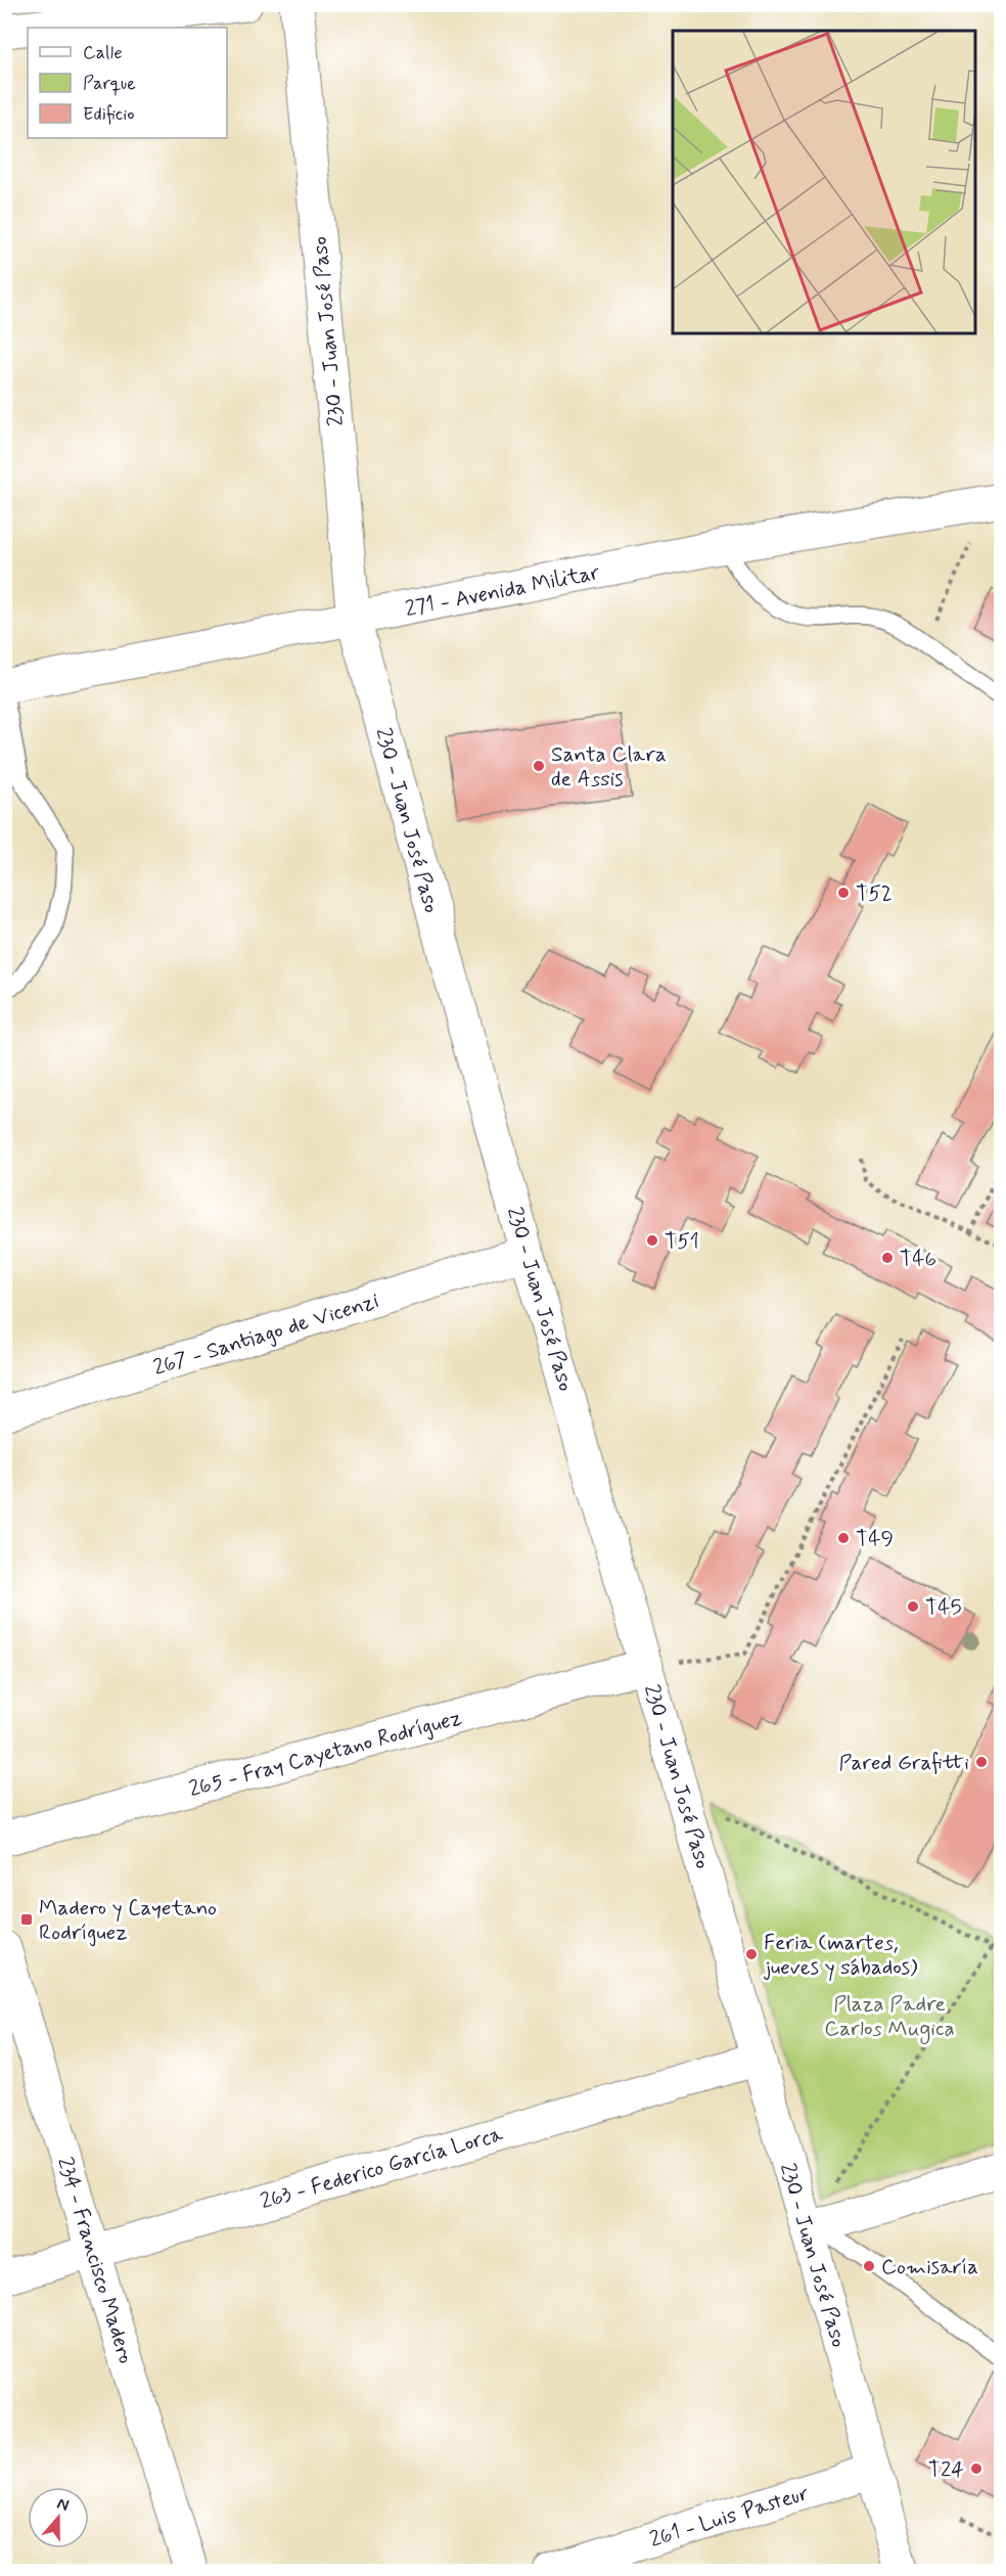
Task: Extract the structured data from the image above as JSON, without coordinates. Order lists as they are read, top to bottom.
{
  "streets": {
    "street": [
      "230 - Juan José Paso",
      "271 - Avenida Militar",
      "267 - Santiago de Vicenzi",
      "265 - Fray Cayetano Rodríguez",
      "263 - Federico García Lorca",
      "234 - Francisco Madero",
      "261 - Luis Pasteur"
    ]
  },
  "crossings": [
    ["230 - Juan José Paso", "271 - Avenida Militar"],
    ["230 - Juan José Paso", "267 - Santiago de Vicenzi"],
    ["230 - Juan José Paso", "265 - Fray Cayetano Rodríguez"],
    ["230 - Juan José Paso", "263 - Federico García Lorca"],
    ["230 - Juan José Paso", "261 - Luis Pasteur"],
    ["263 - Federico García Lorca", "234 - Francisco Madero"]
  ],
  "parks": ["Plaza Padre Carlos Mugica"],
  "places": {
    "other": [
      "Santa Clara de Assis",
      "T52",
      "T51",
      "T46",
      "T49",
      "T45",
      "Pared Grafitti",
      "Feria (martes, jueves y sábados)",
      "Comisaría",
      "T24"
    ],
    "transit": ["Madero y Cayetano Rodríguez"]
  },
  "legend": ["Calle", "Parque", "Edificio"],
  "north": "top"
}
